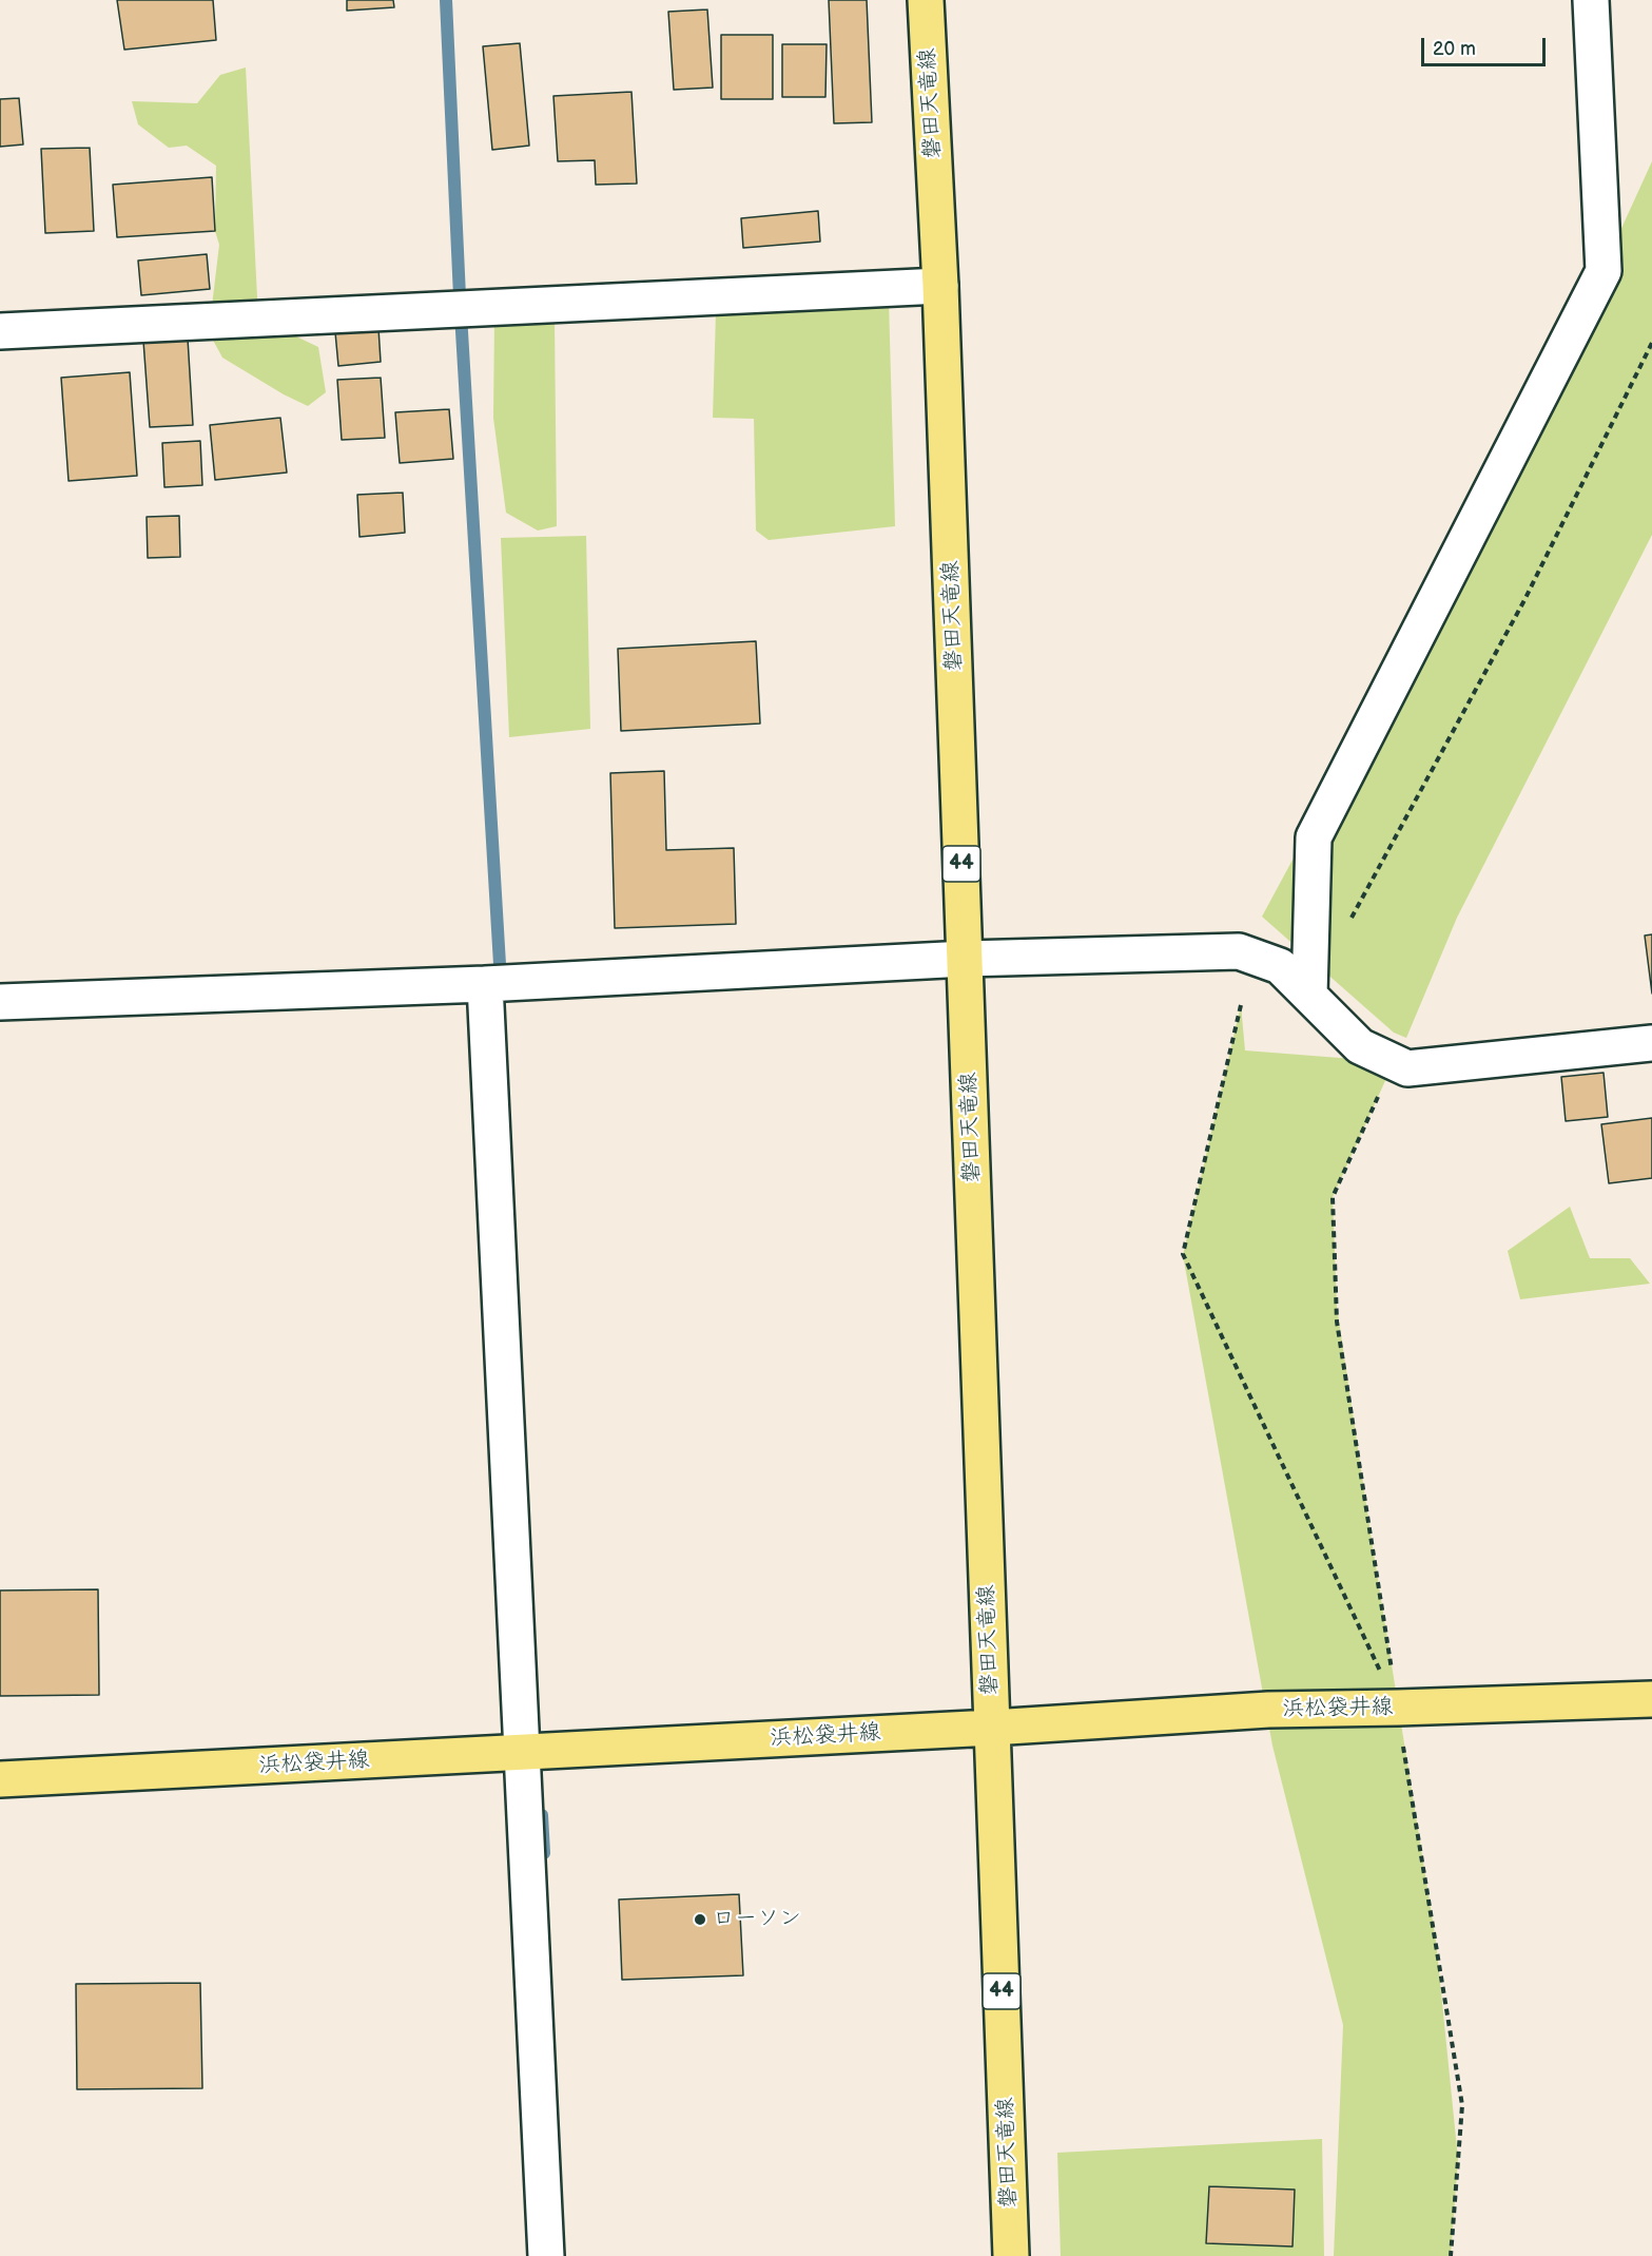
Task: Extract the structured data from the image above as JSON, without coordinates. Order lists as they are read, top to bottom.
{
  "streets": {
    "main road": ["磐田天竜線", "44", "浜松袋井線"]
  },
  "crossings": [
    ["磐田天竜線", "浜松袋井線"]
  ],
  "places": ["ローソン"],
  "scale_bar": "20 m"
}
